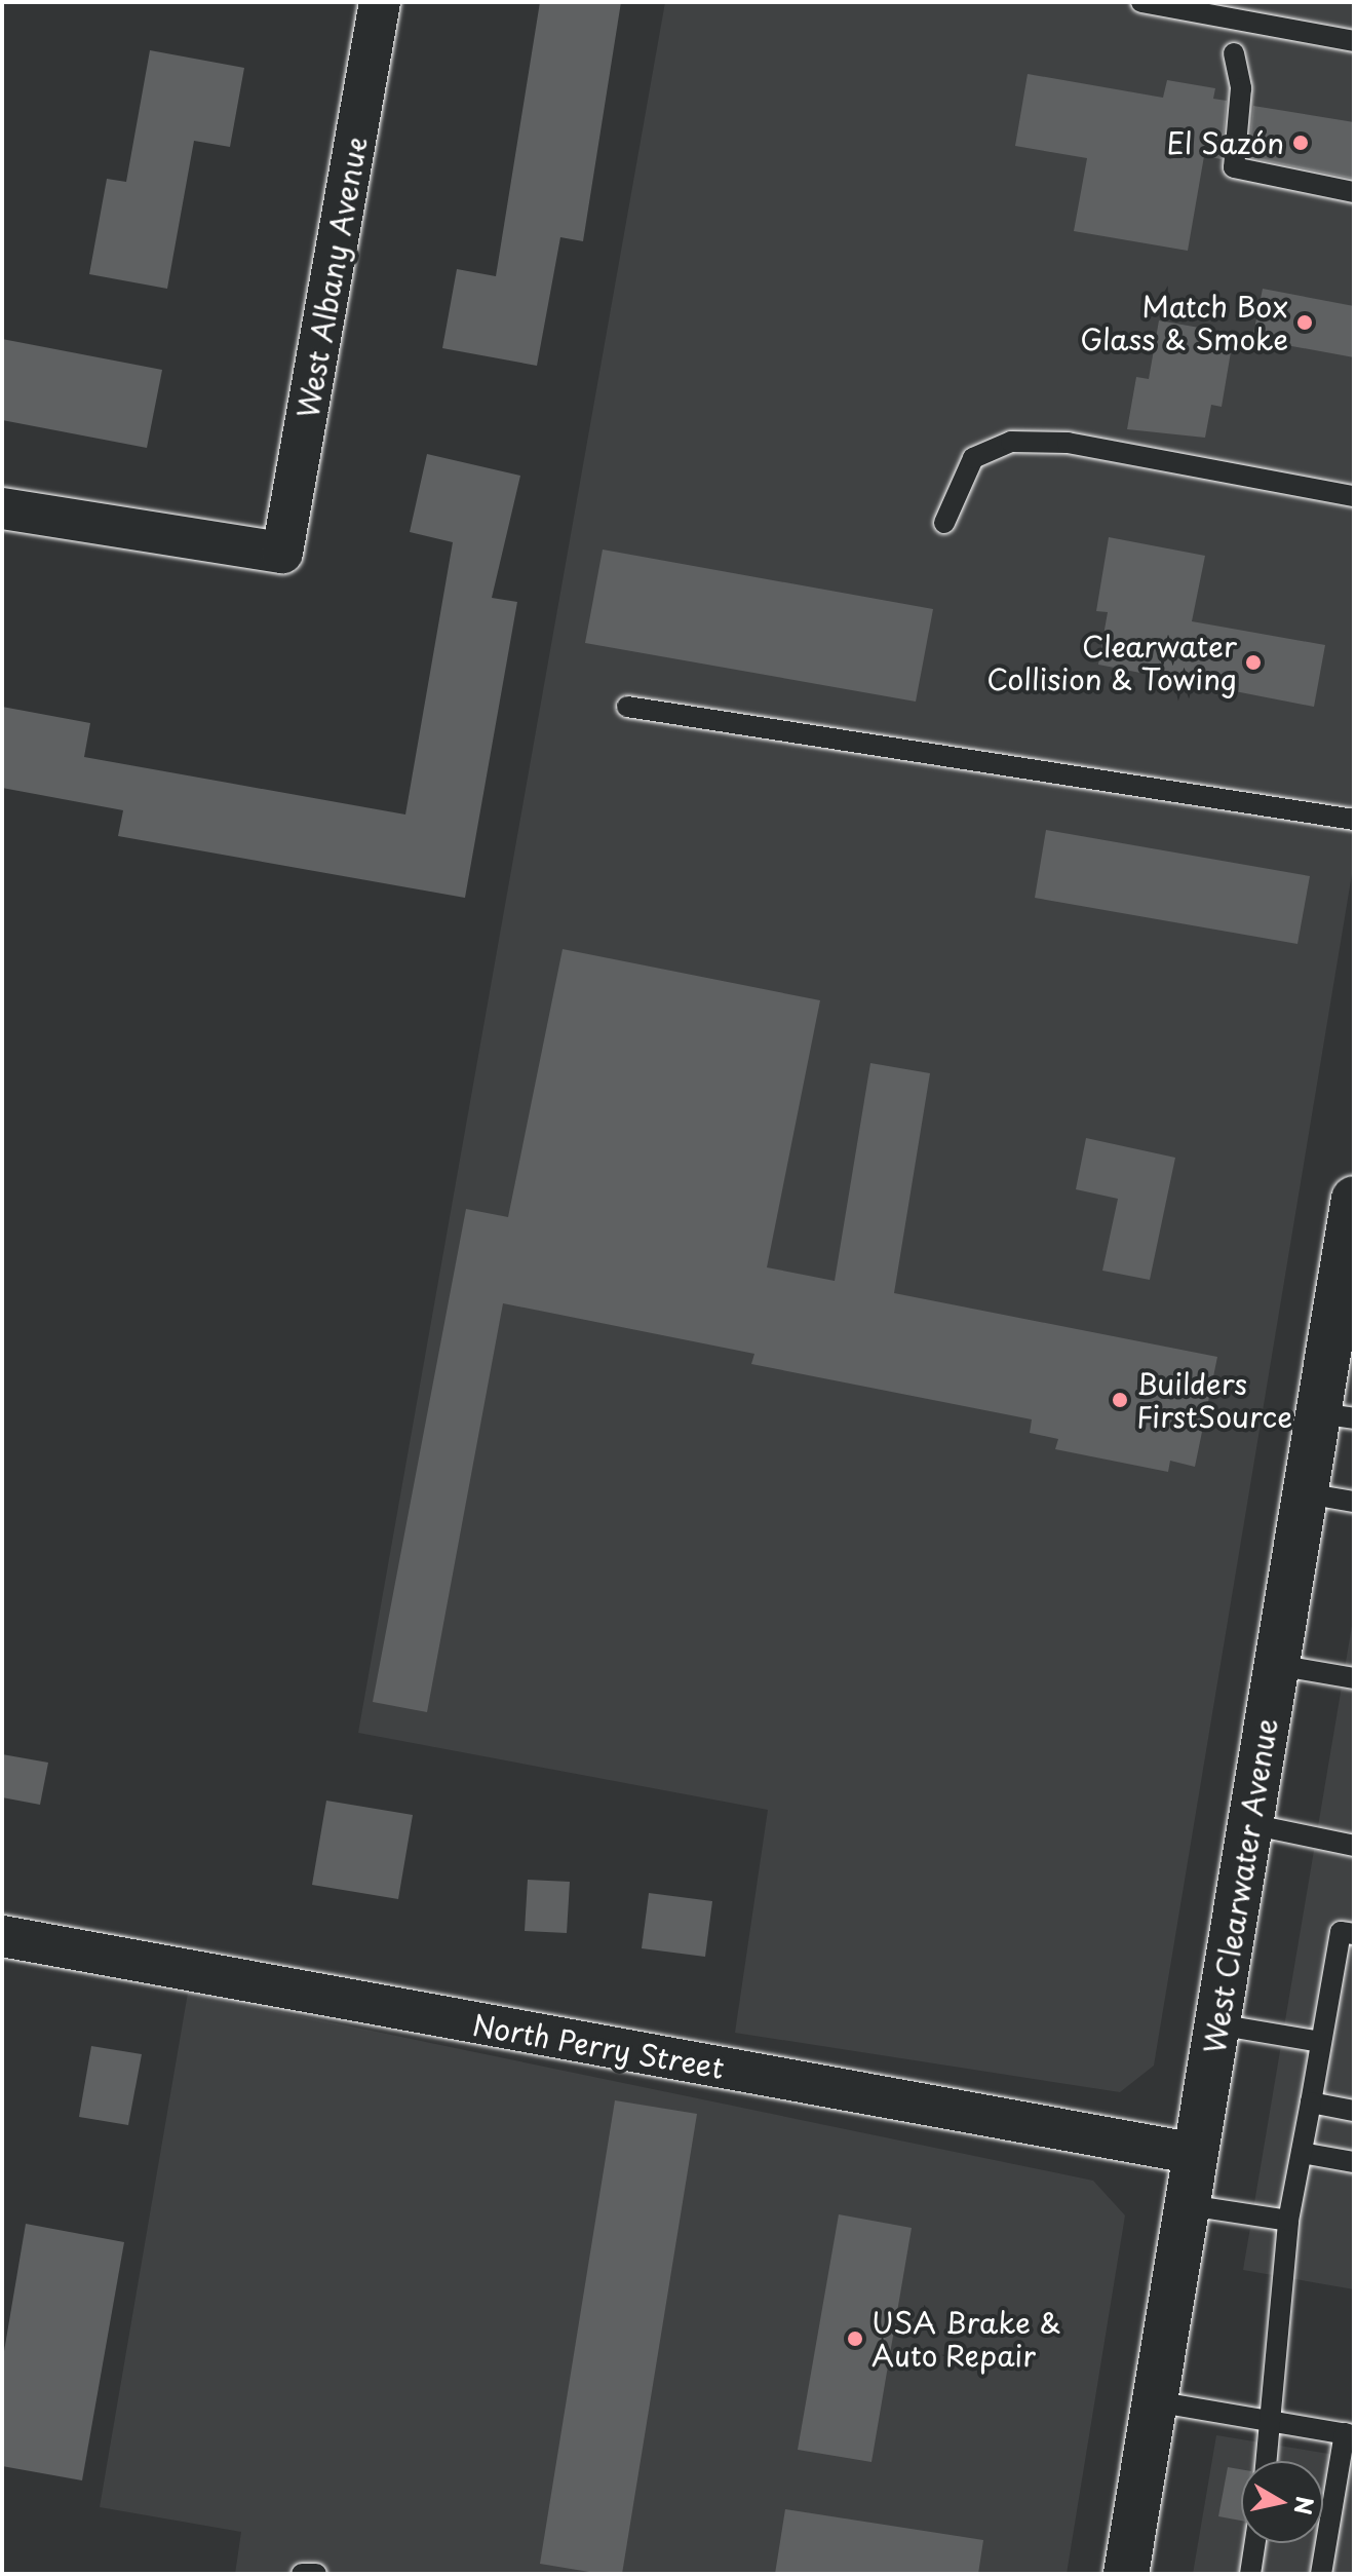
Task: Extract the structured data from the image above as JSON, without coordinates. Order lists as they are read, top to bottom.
{
  "streets": {
    "main road": ["West Clearwater Avenue"],
    "street": ["West Albany Avenue", "North Perry Street"]
  },
  "crossings": [
    ["West Clearwater Avenue", "North Perry Street"]
  ],
  "places": [
    "El Sazón",
    "Match Box Glass & Smoke",
    "Clearwater Collision & Towing",
    "Builders FirstSource",
    "USA Brake & Auto Repair"
  ],
  "north": "right"
}
